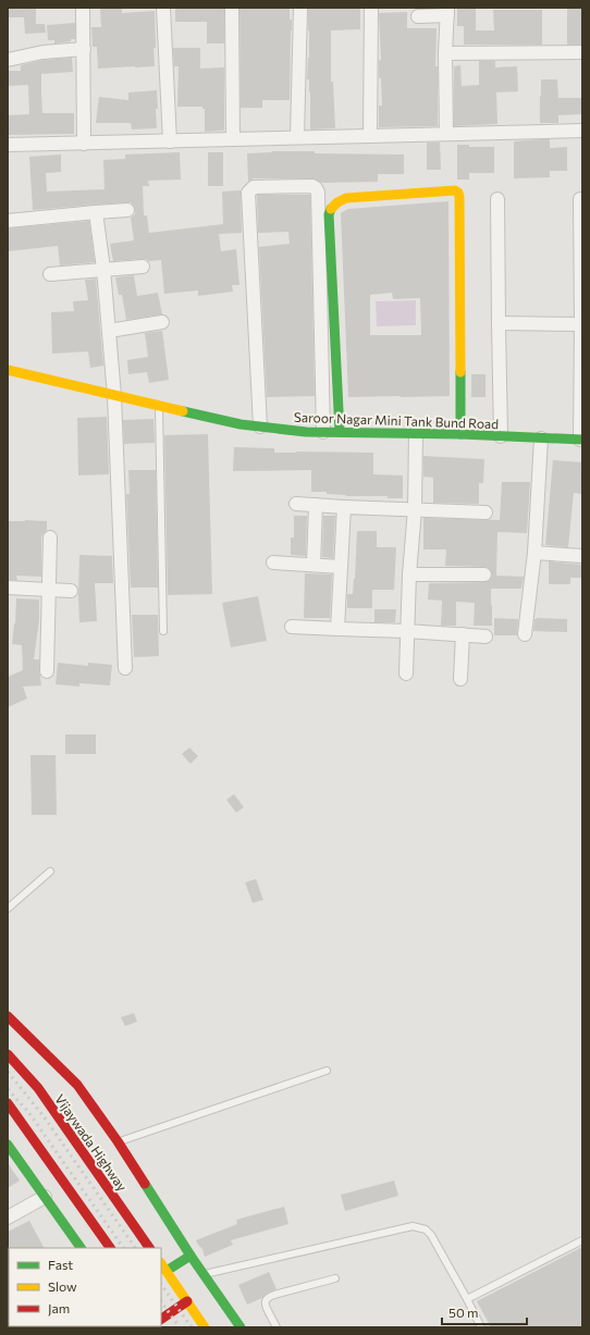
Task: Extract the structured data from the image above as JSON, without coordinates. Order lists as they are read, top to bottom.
{
  "streets": {
    "main road": ["Saroor Nagar Mini Tank Bund Road", "Vijaywada Highway"]
  },
  "legend": ["Fast", "Slow", "Jam"],
  "scale_bar": "50 m"
}
